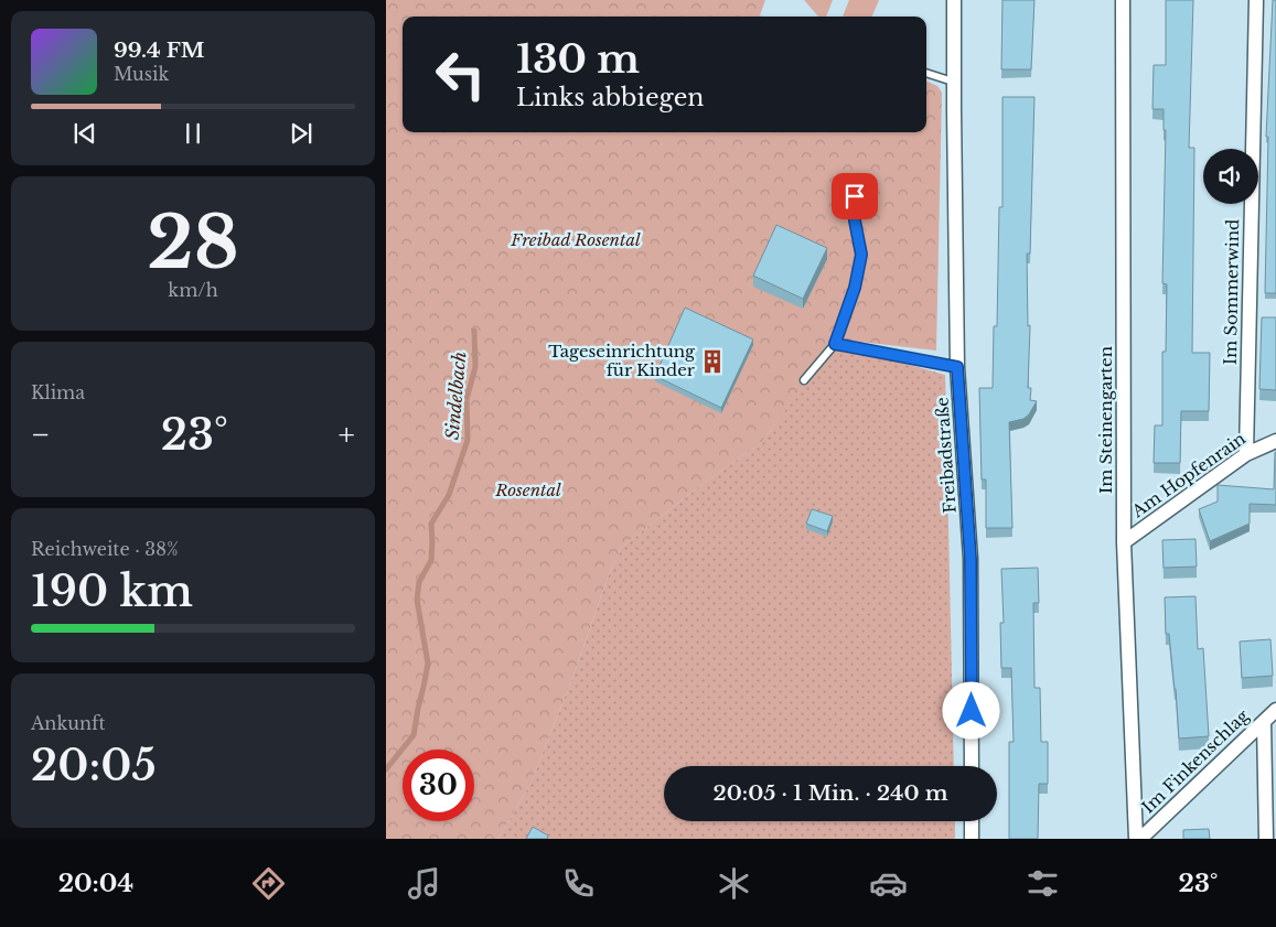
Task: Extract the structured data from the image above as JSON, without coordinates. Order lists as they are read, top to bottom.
{
  "streets": {
    "street": [
      "Im Sommerwind",
      "Im Steinengarten",
      "Freibadstraße",
      "Am Hopfenrain",
      "Im Finkenschlag"
    ]
  },
  "crossings": [
    ["Im Sommerwind", "Am Hopfenrain"],
    ["Im Steinengarten", "Am Hopfenrain"]
  ],
  "water": ["Sindelbach"],
  "parks": ["Freibad Rosental", "Rosental"],
  "places": {
    "building": ["Tageseinrichtung für Kinder"]
  },
  "page": {
    "turn": ["130 m", "Links abbiegen"],
    "song": ["99.4 FM", "Musik"],
    "tile": [
      ["28", "km/h"],
      "Klima",
      ["Reichweite · 38%", "190 km"],
      ["Ankunft", "20:05"]
    ],
    "heat": ["−", "23°", "+"],
    "limit": "30",
    "trip": "20:05 · 1 Min. · 240 m",
    "tabs": ["20:04", "23°"]
  }
}
